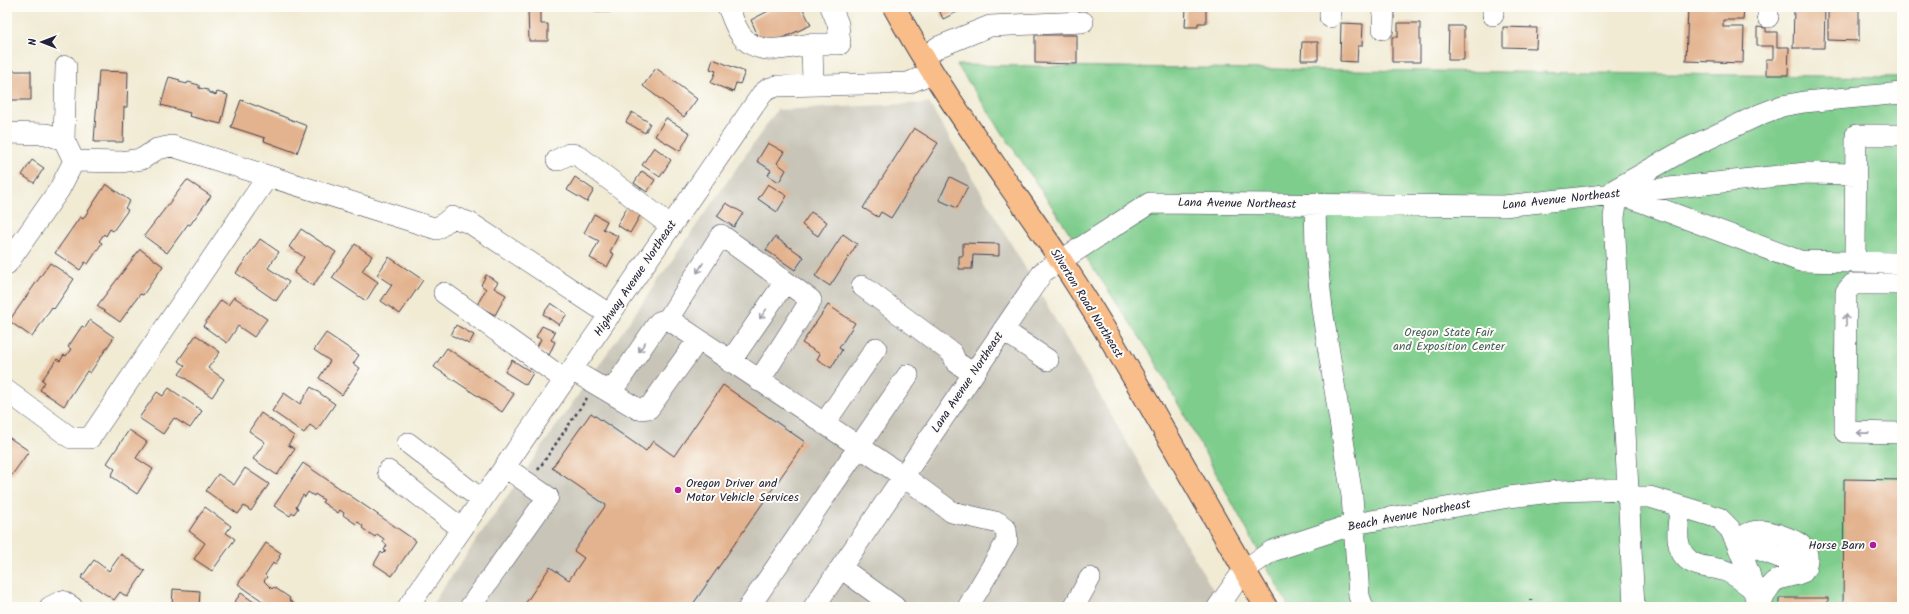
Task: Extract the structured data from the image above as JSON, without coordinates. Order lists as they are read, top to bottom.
{
  "streets": {
    "main road": ["Silverton Road Northeast"],
    "street": ["Lana Avenue Northeast", "Highway Avenue Northeast", "Beach Avenue Northeast"]
  },
  "crossings": [
    ["Lana Avenue Northeast", "Silverton Road Northeast"],
    ["Highway Avenue Northeast", "Silverton Road Northeast"],
    ["Silverton Road Northeast", "Beach Avenue Northeast"]
  ],
  "parks": ["Oregon State Fair and Exposition Center"],
  "places": ["Oregon Driver and Motor Vehicle Services", "Horse Barn"],
  "north": "left"
}
